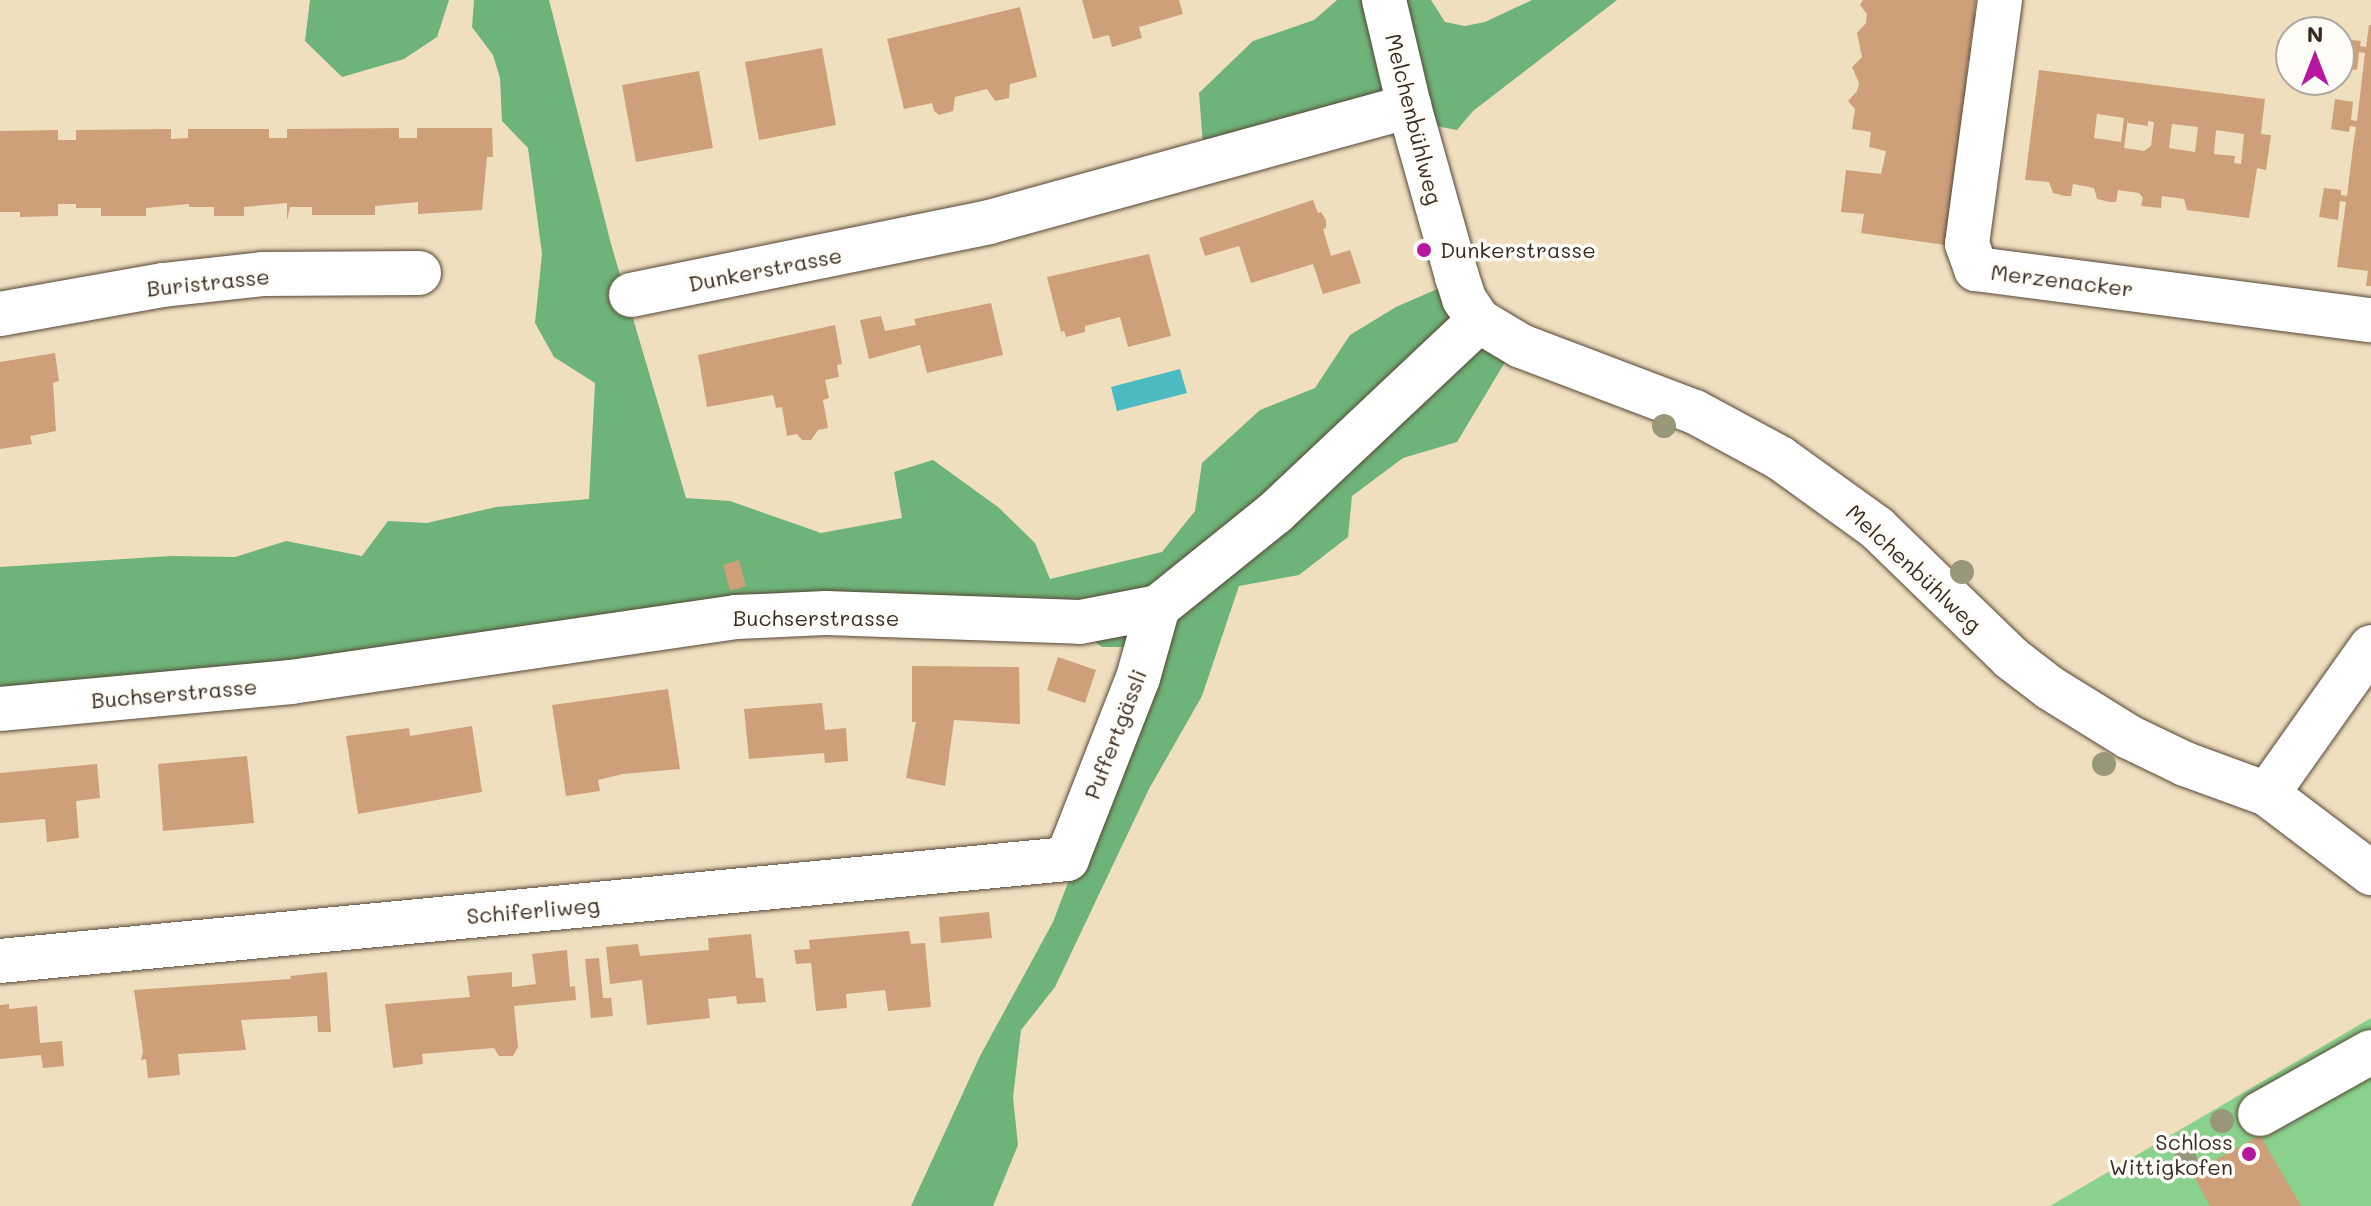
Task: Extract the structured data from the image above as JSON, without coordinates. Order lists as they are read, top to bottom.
{
  "streets": {
    "street": [
      "Melchenbühlweg",
      "Dunkerstrasse",
      "Merzenacker",
      "Buristrasse",
      "Buchserstrasse",
      "Puffertgässli",
      "Schiferliweg"
    ]
  },
  "crossings": [
    ["Melchenbühlweg", "Dunkerstrasse"],
    ["Melchenbühlweg", "Buchserstrasse"],
    ["Buchserstrasse", "Puffertgässli"],
    ["Puffertgässli", "Schiferliweg"]
  ],
  "places": ["Dunkerstrasse", "Schloss Wittigkofen"],
  "north": "top"
}
